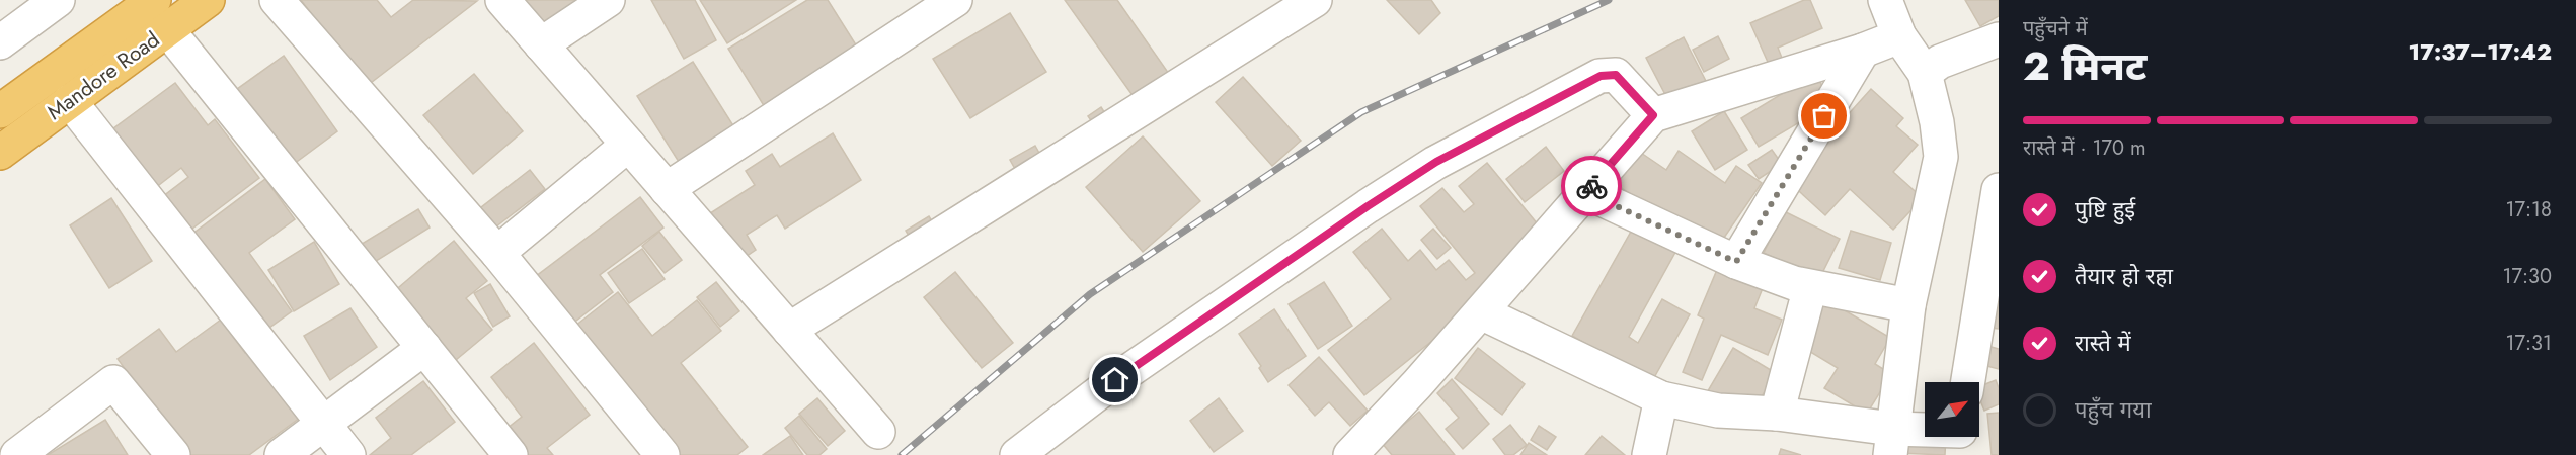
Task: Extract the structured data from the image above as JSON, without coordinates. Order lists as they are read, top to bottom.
{
  "streets": {
    "highway": ["Mandore Road"]
  },
  "north": "top right",
  "page": {
    "heading": ["2 मिनट", "पहुँचने में", "17:37–17:42"],
    "bar": "रास्ते में · 170 m",
    "list": [
      ["पुष्टि हुई", "17:18"],
      ["तैयार हो रहा", "17:30"],
      ["रास्ते में", "17:31"],
      "पहुँच गया"
    ]
  }
}
